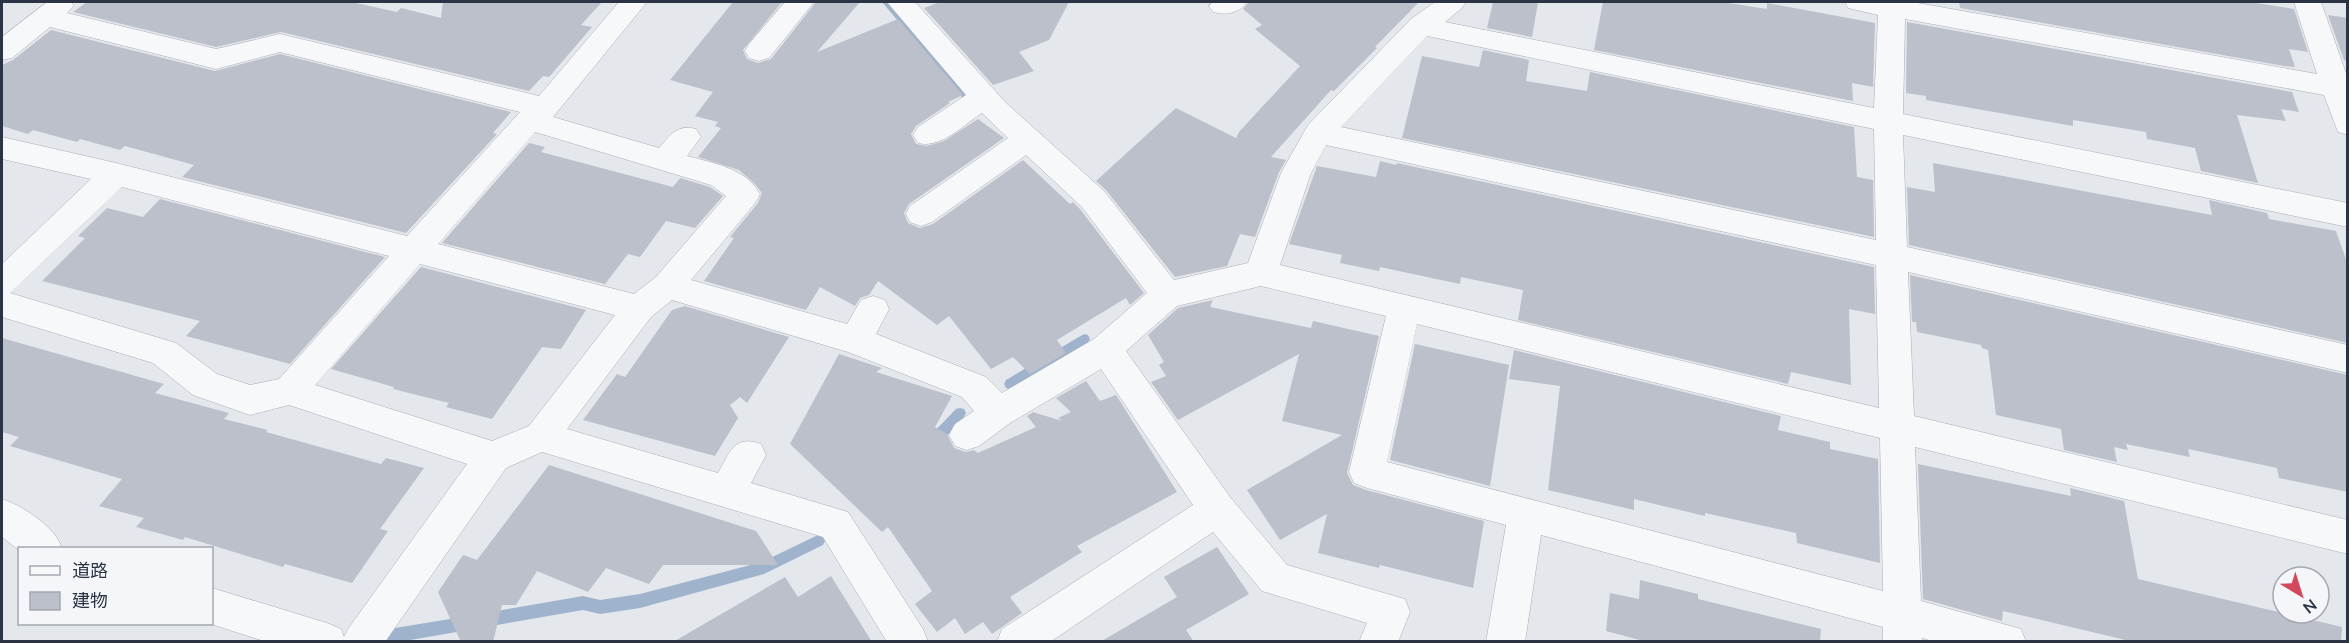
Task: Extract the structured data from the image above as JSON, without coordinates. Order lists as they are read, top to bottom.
{
  "legend": ["道路", "建物"],
  "north": "bottom right"
}
